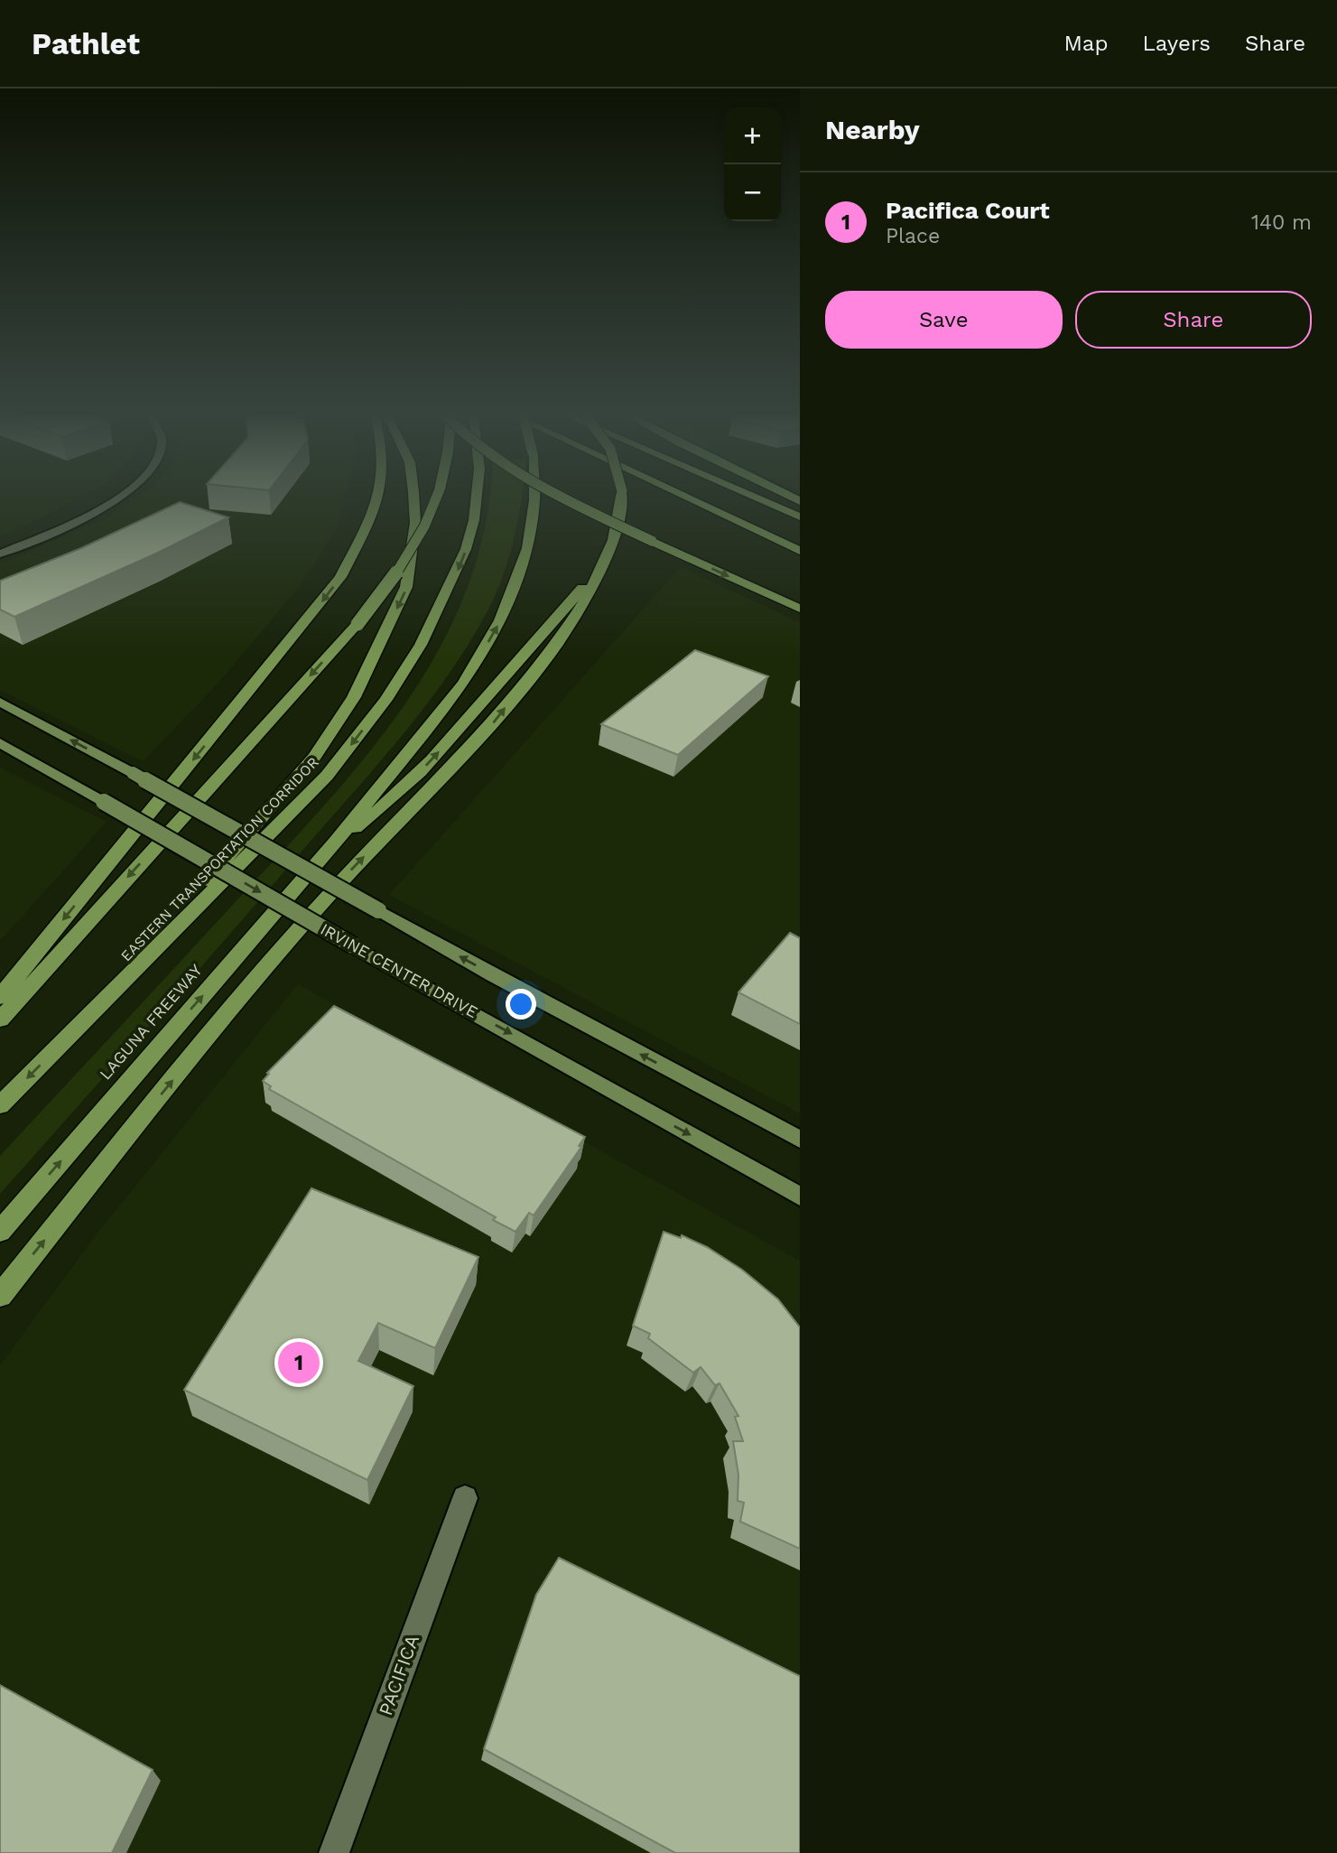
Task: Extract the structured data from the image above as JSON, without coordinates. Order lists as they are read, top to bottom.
{
  "streets": {
    "highway": ["EASTERN TRANSPORTATION CORRIDOR", "LAGUNA FREEWAY"],
    "main road": ["IRVINE CENTER DRIVE"],
    "street": ["PACIFICA"]
  },
  "page": {
    "header": "Pathlet",
    "nav": ["Map", "Layers", "Share"],
    "heading": "Nearby",
    "map_buttons": ["+", "−"],
    "list": [
      {
        "mark": "1",
        "name": "Pacifica Court",
        "note": "Place",
        "value": "140 m"
      }
    ],
    "buttons": ["Save", "Share"],
    "pins": "1"
  }
}
